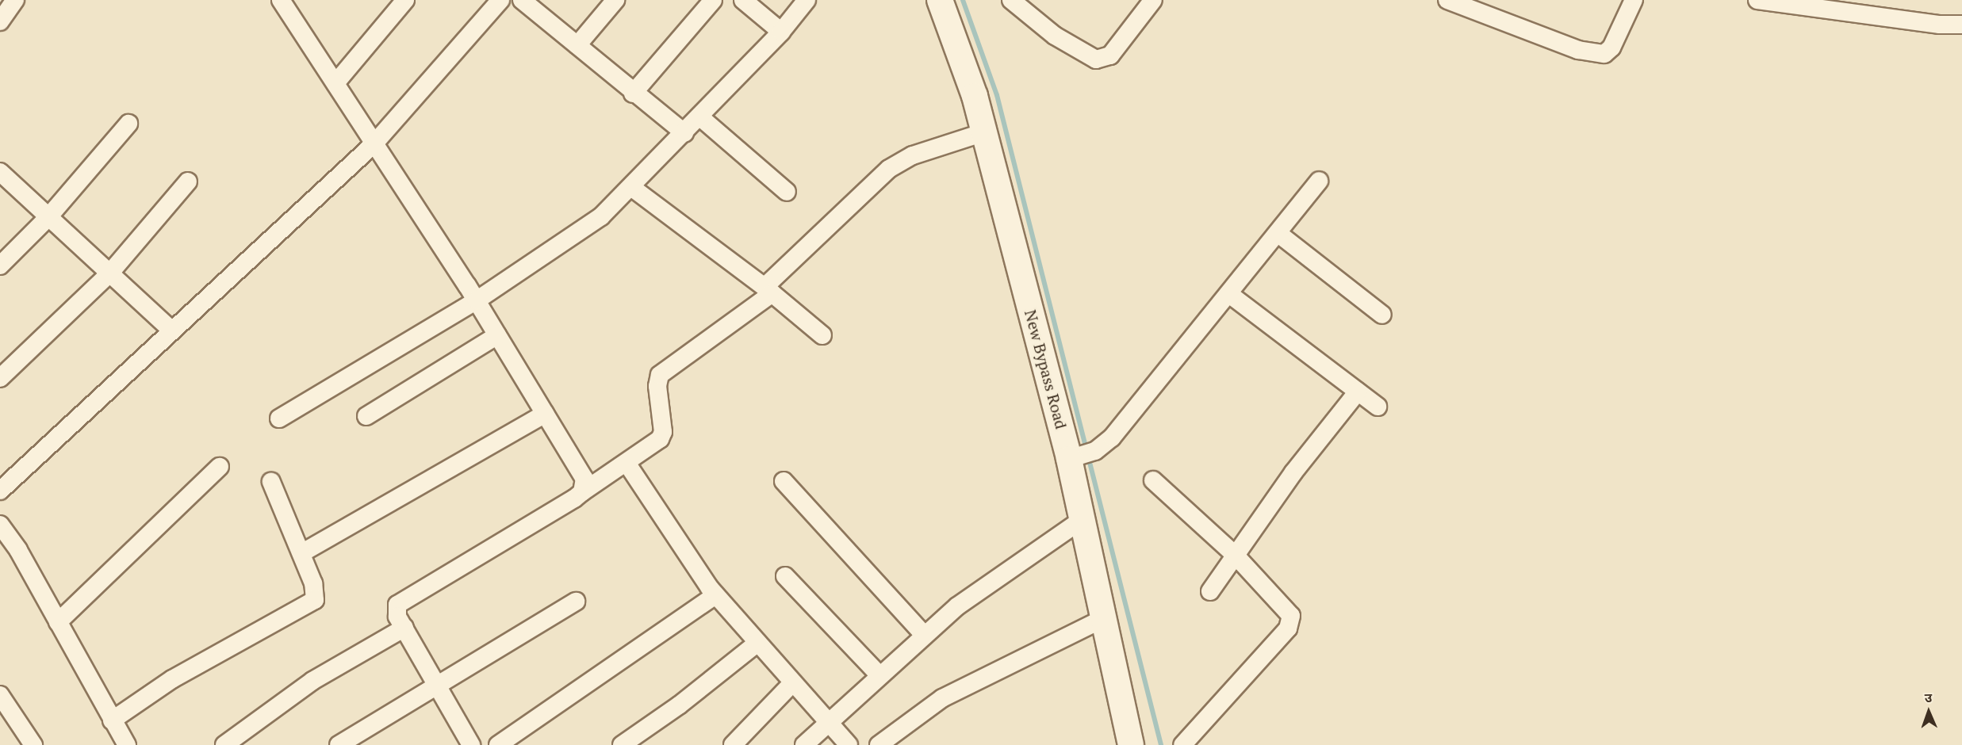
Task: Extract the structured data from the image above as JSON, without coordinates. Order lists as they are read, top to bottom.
{
  "streets": {
    "main road": ["New Bypass Road"]
  },
  "north": "top"
}
